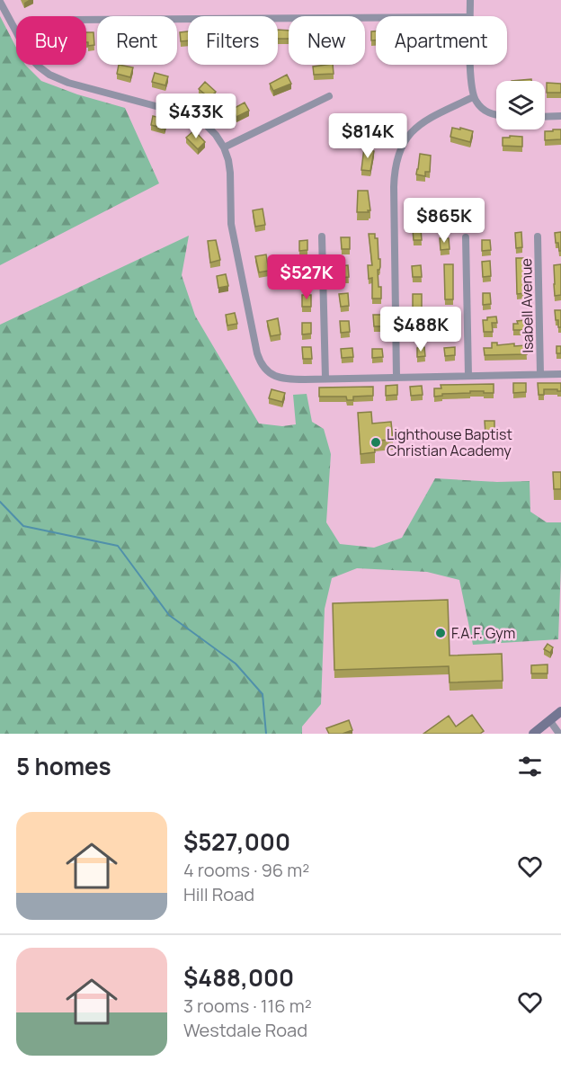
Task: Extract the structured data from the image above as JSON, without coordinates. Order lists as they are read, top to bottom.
{
  "streets": {
    "street": ["Isabell Avenue"]
  },
  "places": ["Lighthouse Baptist Christian Academy", "F.A.F. Gym"],
  "page": {
    "chip": [
      "Buy",
      "Rent",
      "Filters",
      "New",
      "Apartment"
    ],
    "price": [
      "$433K",
      "$814K",
      "$865K",
      "$527K",
      "$488K"
    ],
    "heading": "5 homes",
    "list": [
      {
        "name": "$527,000",
        "note": "4 rooms · 96 m² · Hill Road"
      },
      {
        "name": "$488,000",
        "note": "3 rooms · 116 m² · Westdale Road"
      }
    ]
  }
}
